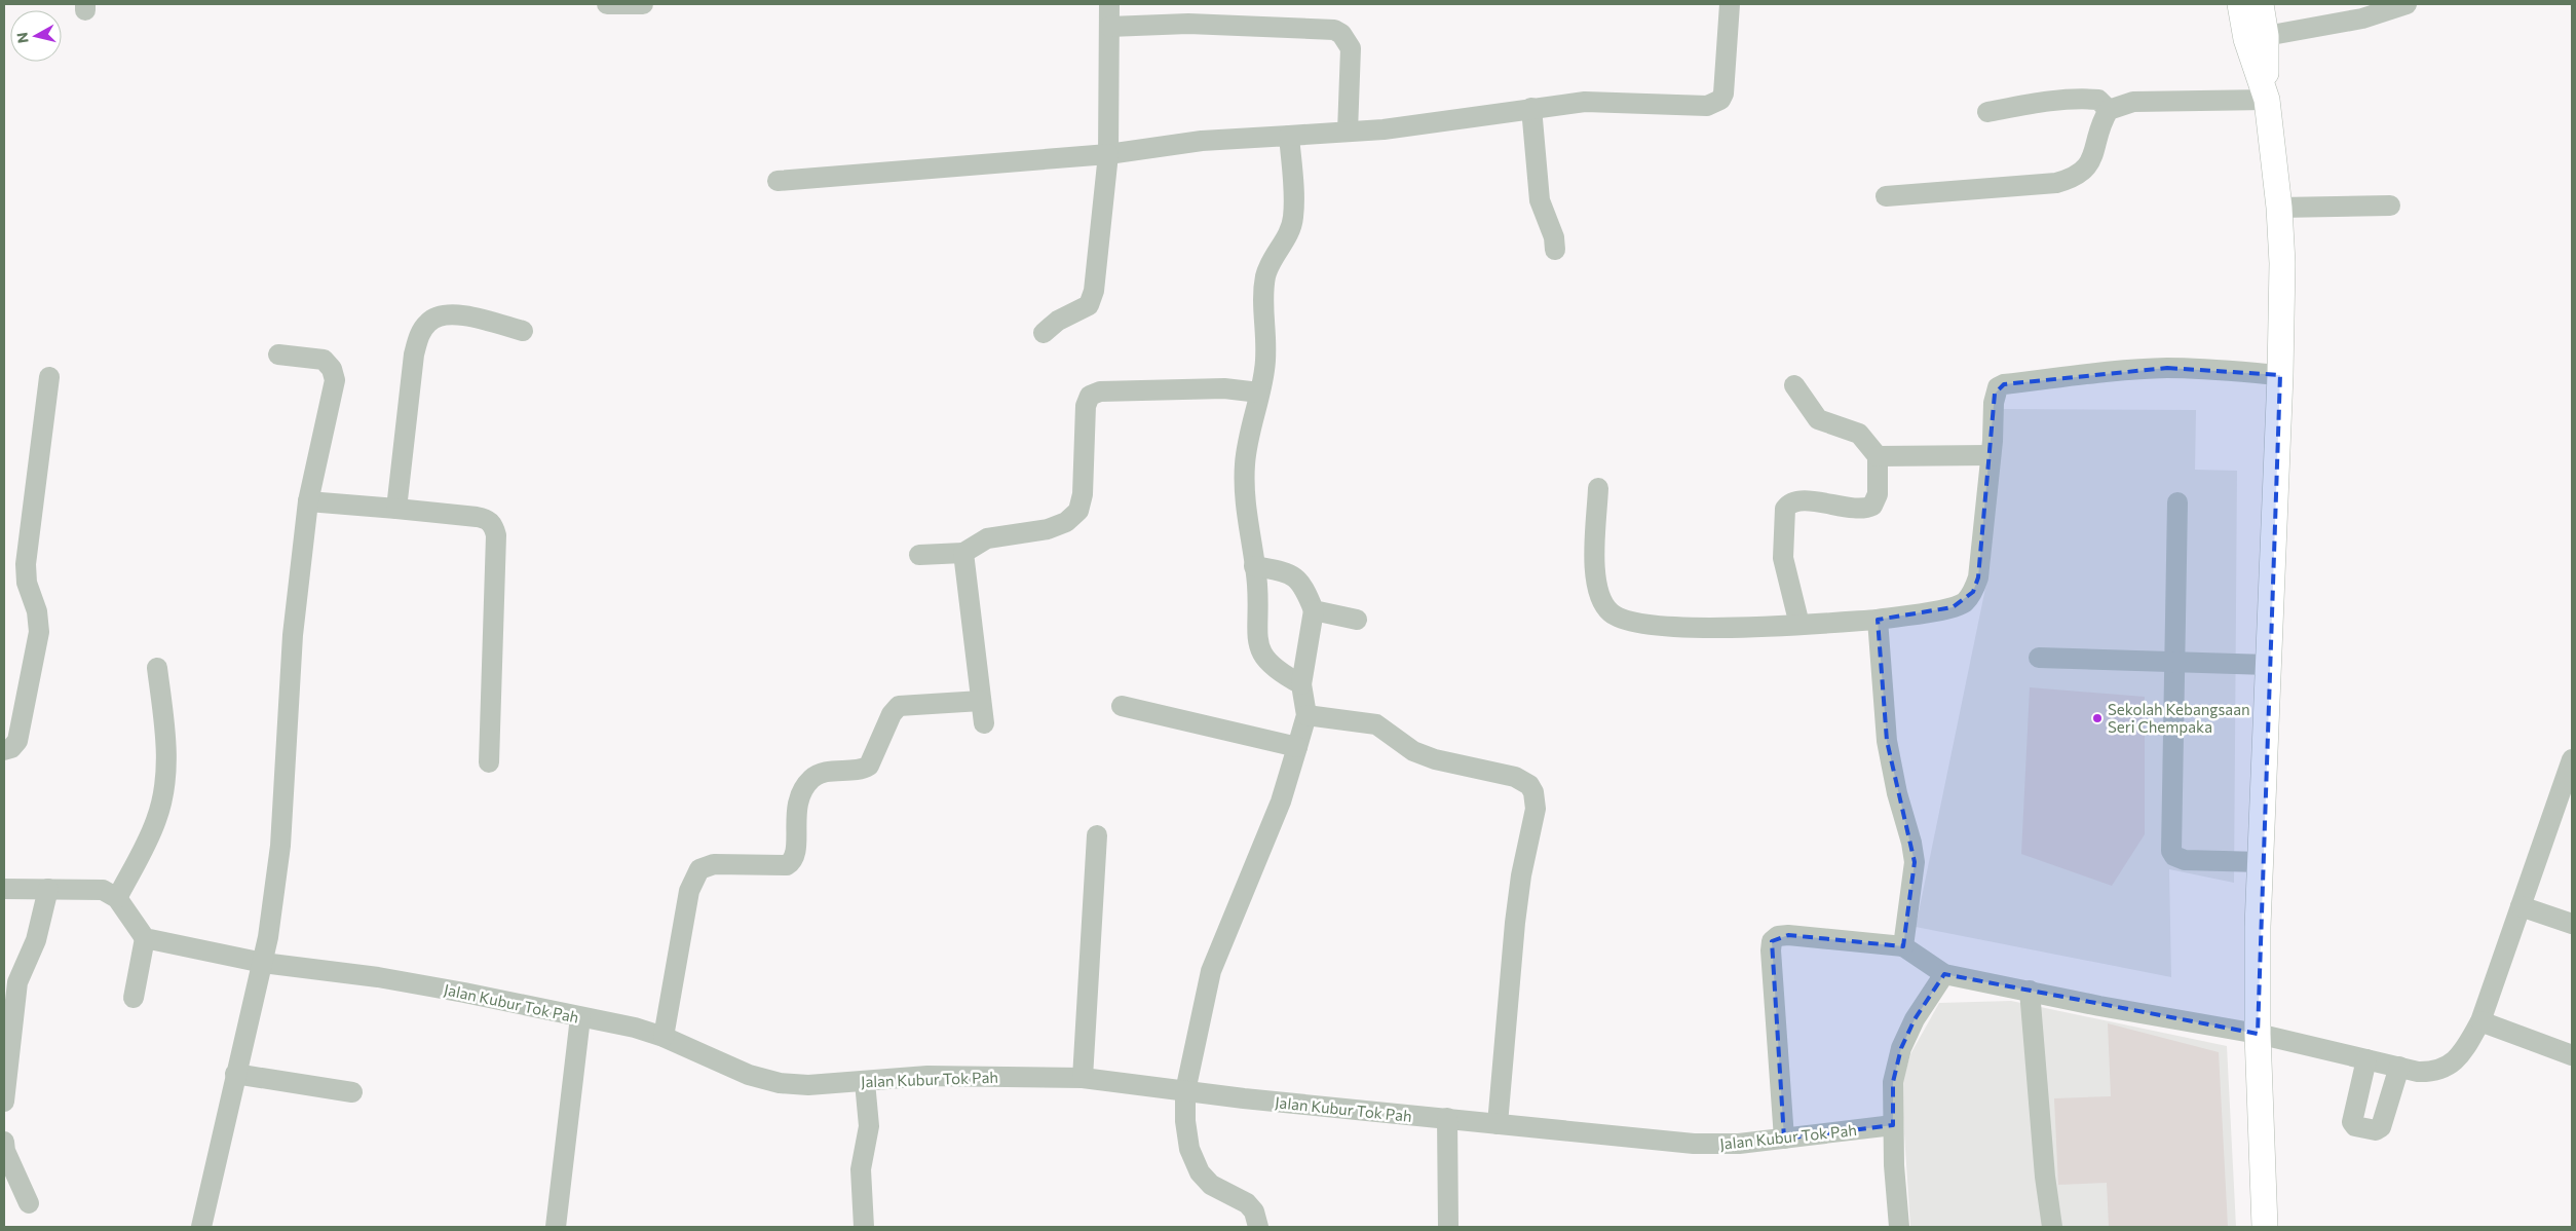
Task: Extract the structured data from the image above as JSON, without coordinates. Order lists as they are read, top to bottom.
{
  "streets": {
    "street": ["Jalan Kubur Tok Pah"]
  },
  "places": ["Sekolah Kebangsaan Seri Chempaka"],
  "north": "left"
}
